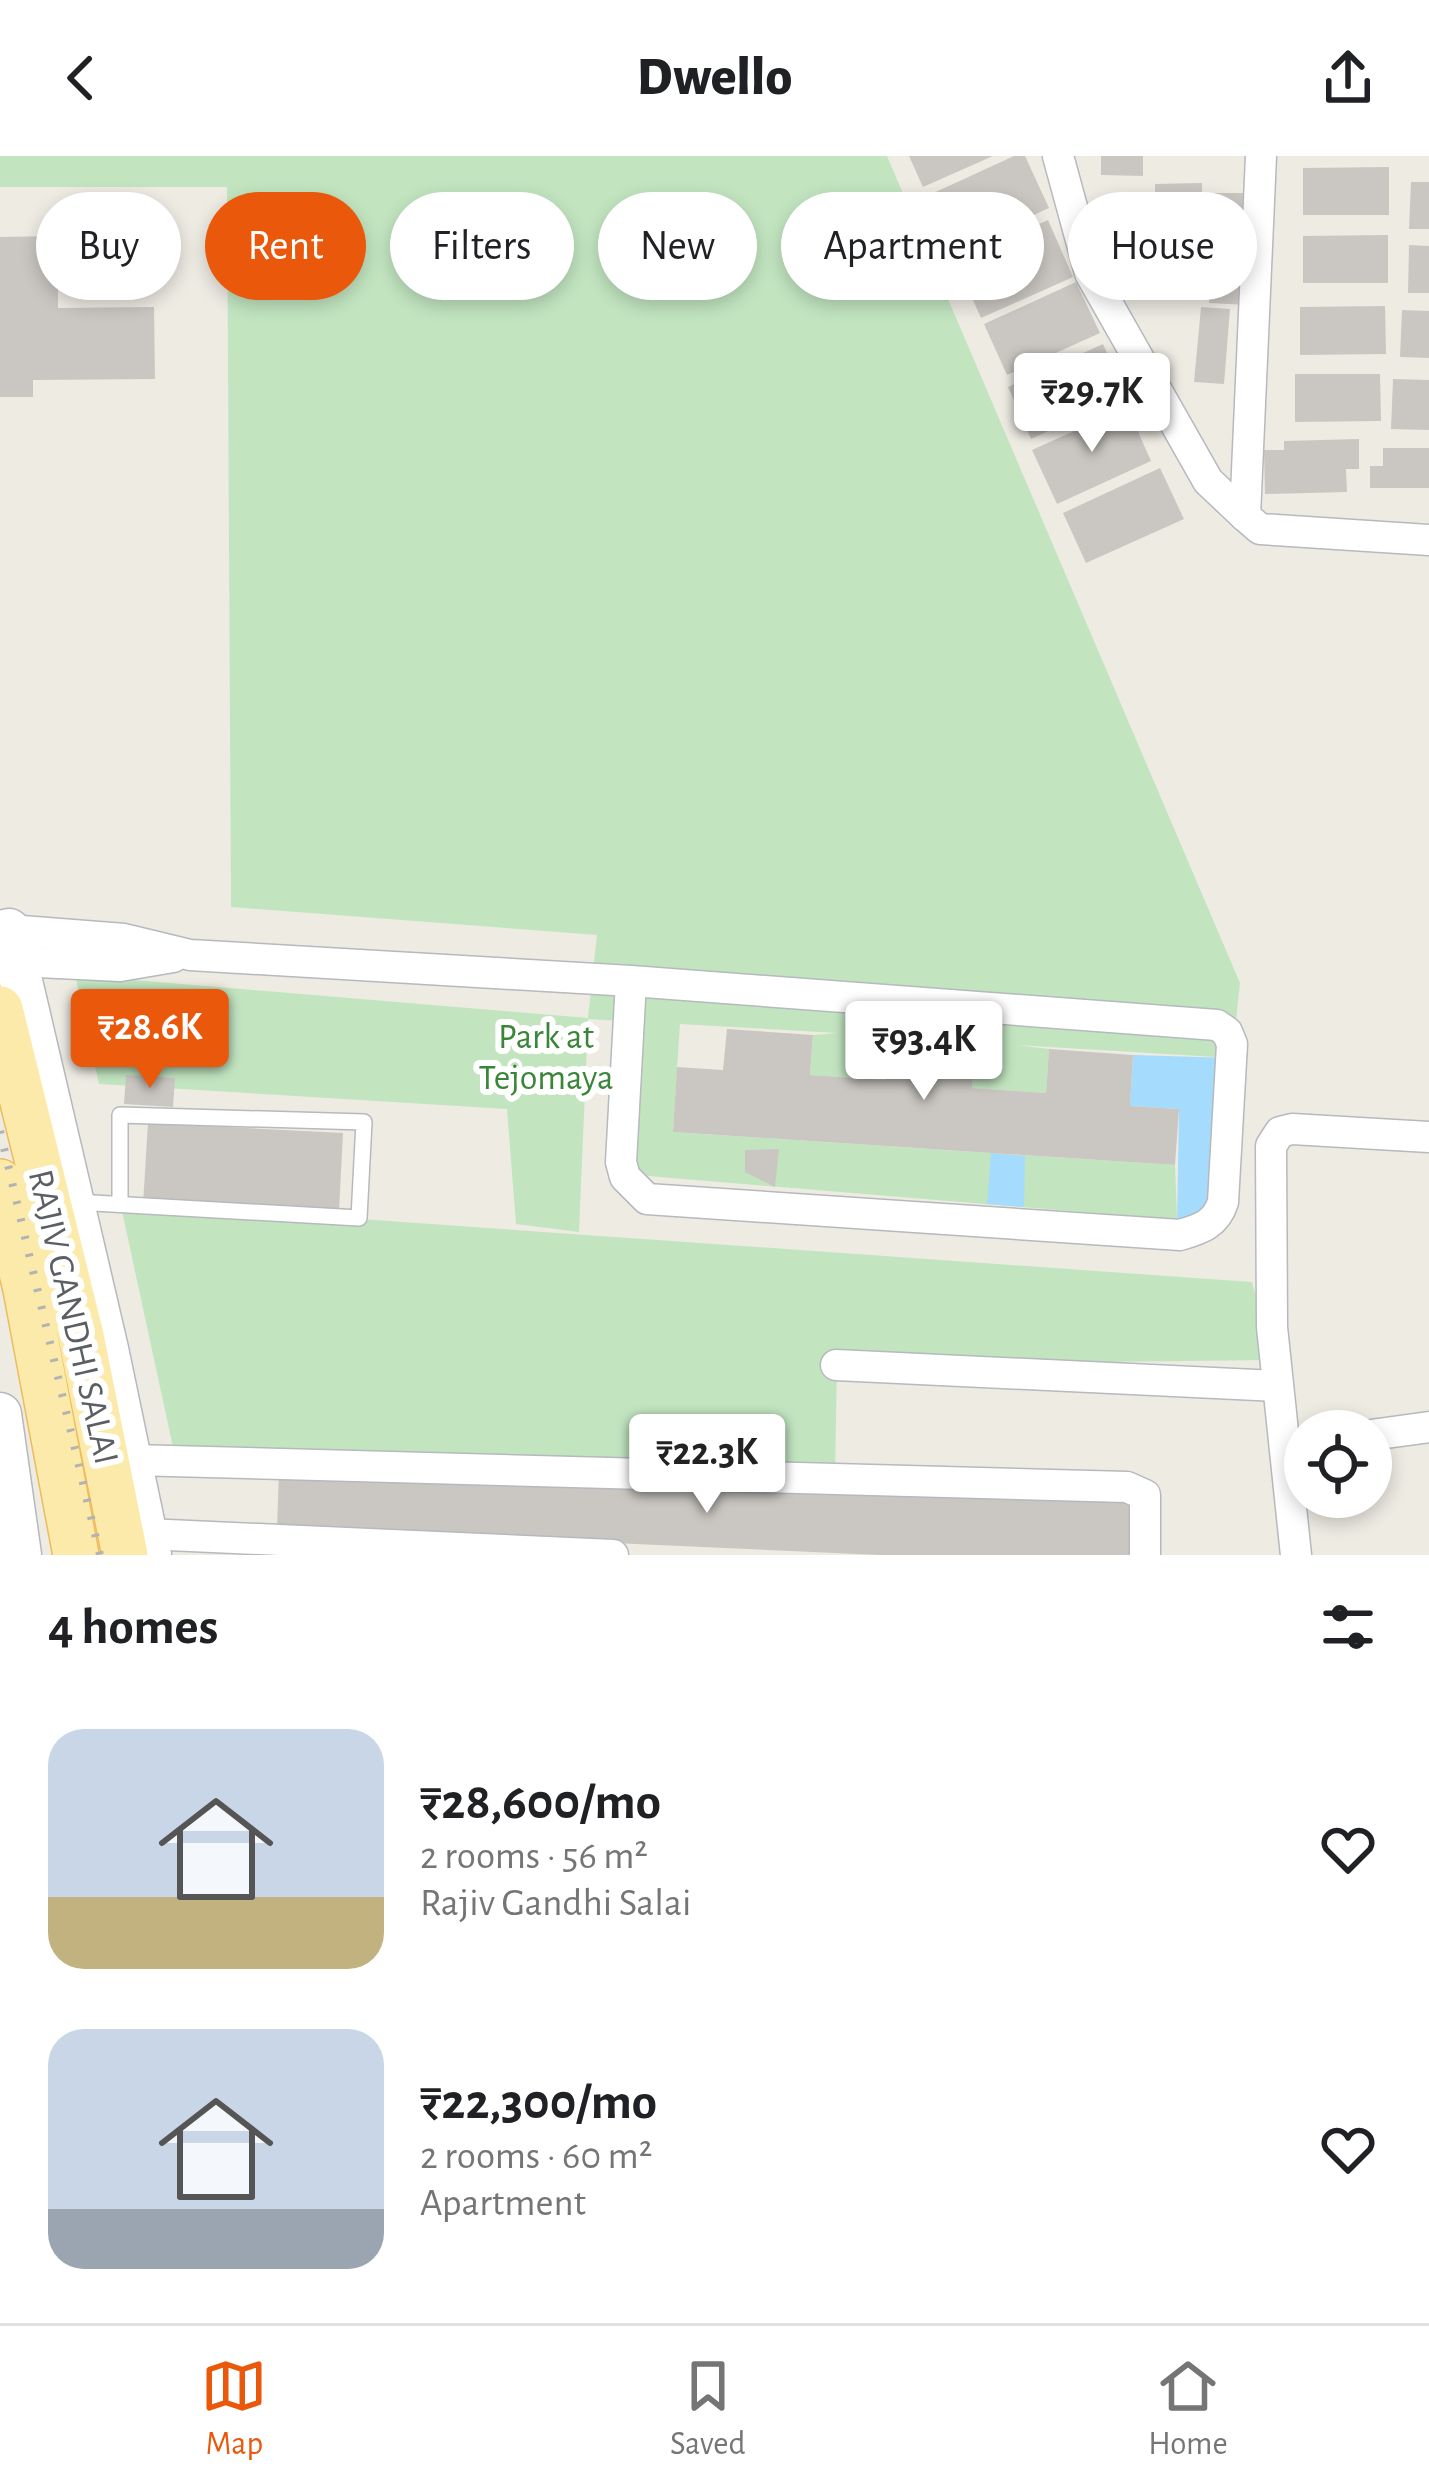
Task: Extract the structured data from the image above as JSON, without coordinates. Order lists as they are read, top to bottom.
{
  "streets": {
    "main road": ["RAJIV GANDHI SALAI"]
  },
  "parks": ["Park at Tejomaya"],
  "page": {
    "header": "Dwello",
    "chip": [
      "Buy",
      "Rent",
      "Filters",
      "New",
      "Apartment",
      "House"
    ],
    "price": [
      "₹29.7K",
      "₹28.6K",
      "₹93.4K",
      "₹22.3K"
    ],
    "heading": "4 homes",
    "list": [
      {
        "name": "₹28,600/mo",
        "note": "2 rooms · 56 m² · Rajiv Gandhi Salai"
      },
      {
        "name": "₹22,300/mo",
        "note": "2 rooms · 60 m² · Apartment"
      }
    ],
    "tabs": ["Map", "Saved", "Home"]
  }
}
